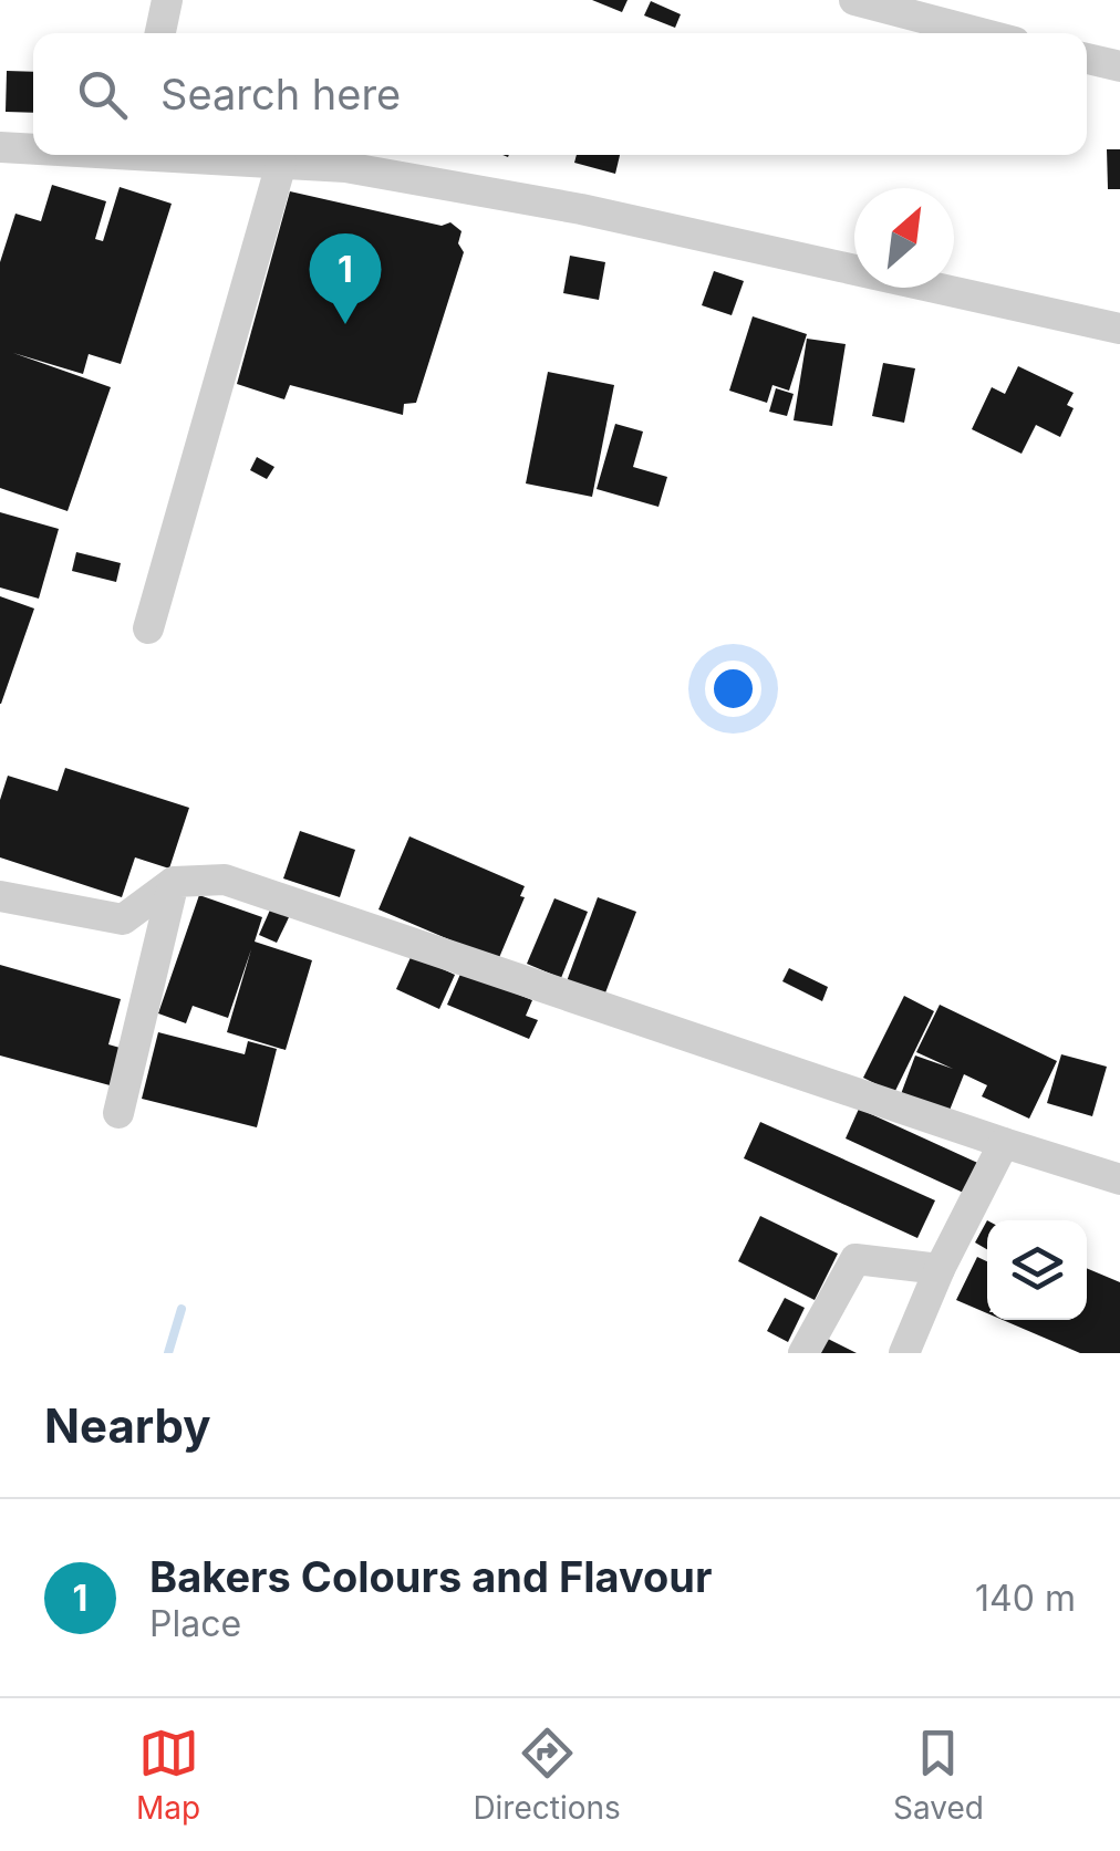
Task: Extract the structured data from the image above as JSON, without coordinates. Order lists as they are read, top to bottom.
{
  "north": "top right",
  "page": {
    "search": "Search here",
    "pins": "1",
    "heading": "Nearby",
    "list": [
      {
        "mark": "1",
        "name": "Bakers Colours and Flavour",
        "note": "Place",
        "value": "140 m"
      }
    ],
    "nav": ["Map", "Directions", "Saved"]
  }
}
